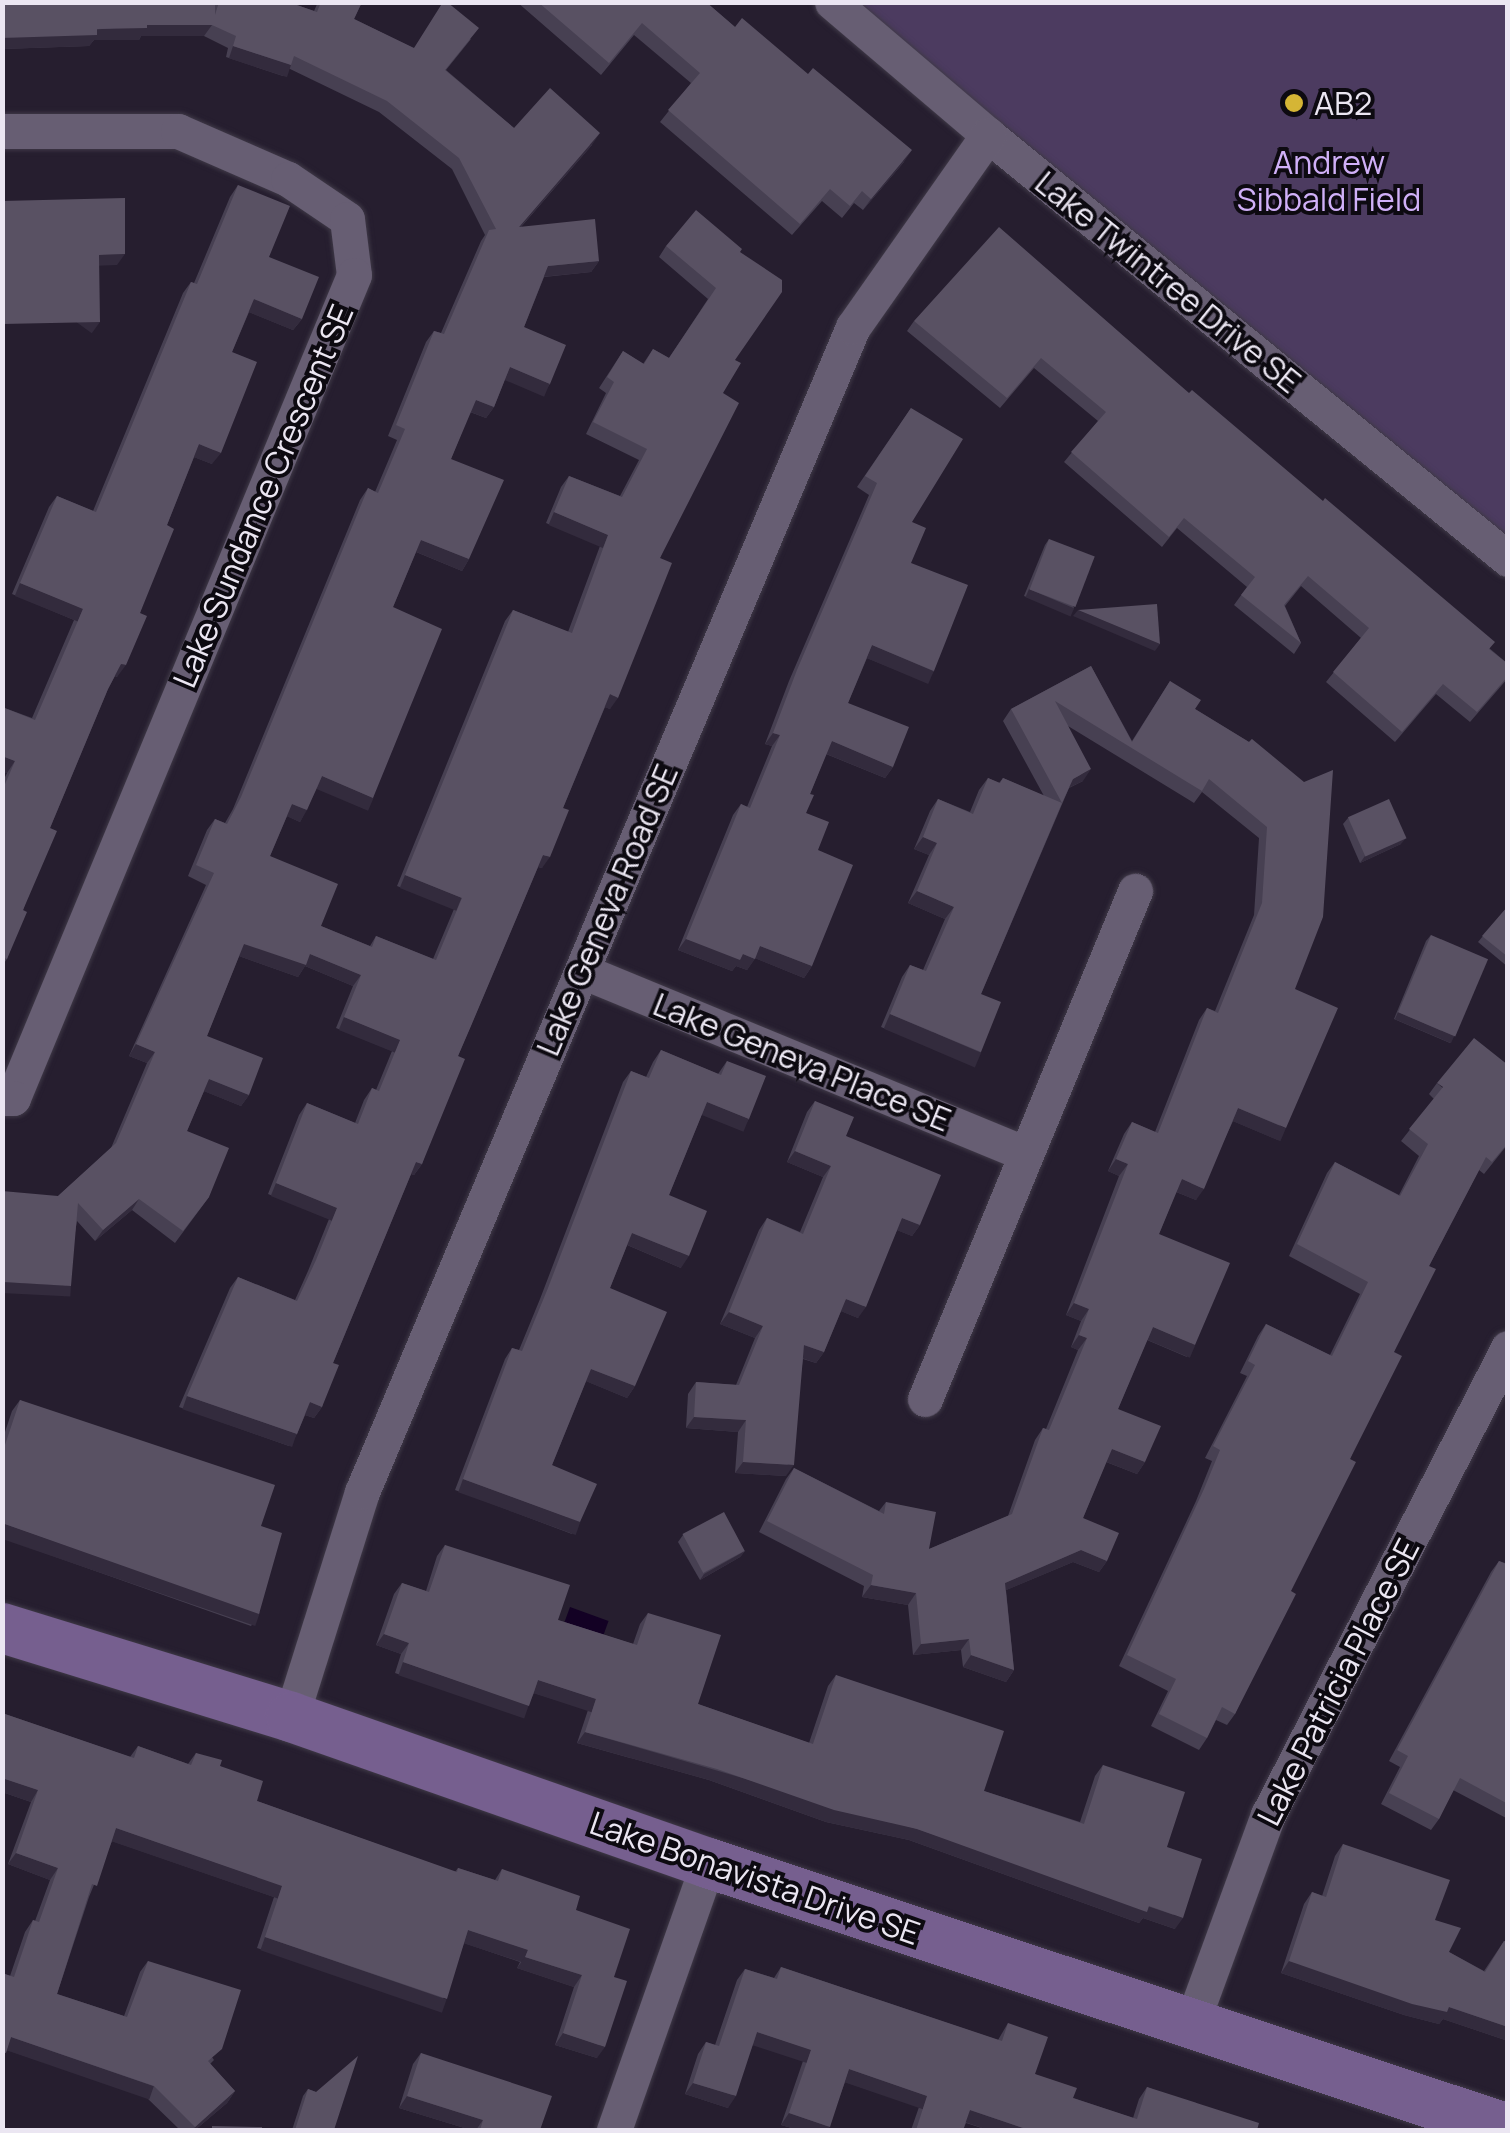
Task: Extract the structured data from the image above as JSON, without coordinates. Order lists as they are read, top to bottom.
{
  "streets": {
    "street": [
      "Lake Twintree Drive SE",
      "Lake Sundance Crescent SE",
      "Lake Geneva Road SE",
      "Lake Geneva Place SE",
      "Lake Patricia Place SE",
      "Lake Bonavista Drive SE"
    ]
  },
  "crossings": [
    ["Lake Twintree Drive SE", "Lake Geneva Road SE"],
    ["Lake Geneva Road SE", "Lake Geneva Place SE"],
    ["Lake Geneva Road SE", "Lake Bonavista Drive SE"],
    ["Lake Patricia Place SE", "Lake Bonavista Drive SE"]
  ],
  "parks": ["Andrew Sibbald Field"],
  "places": ["AB2"]
}
